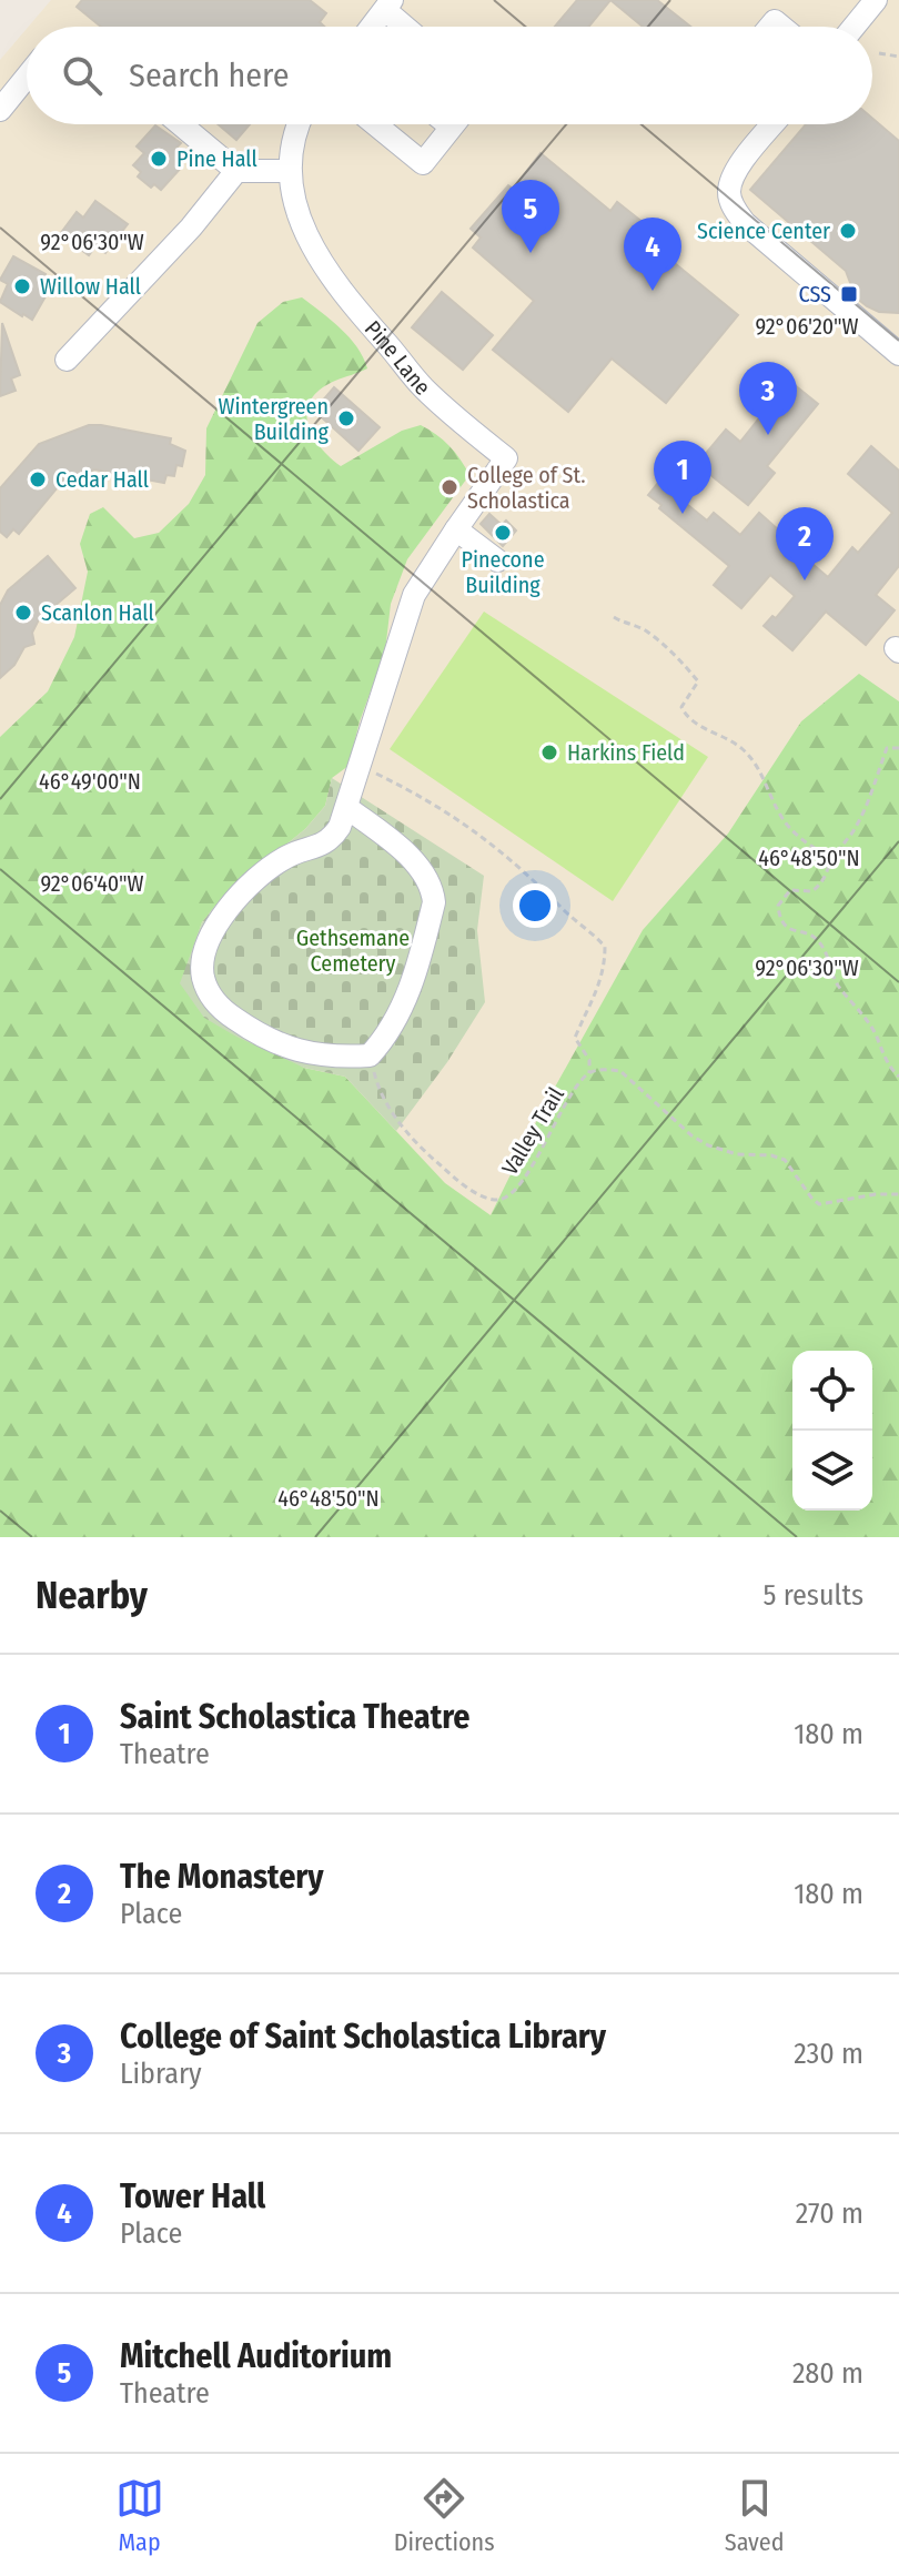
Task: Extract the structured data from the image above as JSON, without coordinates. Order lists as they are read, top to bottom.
{
  "streets": {
    "lane": ["Pine Lane"],
    "path": ["Valley Trail"]
  },
  "parks": ["Gethsemane Cemetery"],
  "places": {
    "other": [
      "Pine Hall",
      "Science Center",
      "Willow Hall",
      "Wintergreen Building",
      "Cedar Hall",
      "College of St. Scholastica",
      "Pinecone Building",
      "Scanlon Hall",
      "Harkins Field"
    ],
    "transit": ["CSS"]
  },
  "page": {
    "search": "Search here",
    "pins": [
      "5",
      "4",
      "3",
      "1",
      "2"
    ],
    "heading": ["Nearby", "5 results"],
    "list": [
      {
        "mark": "1",
        "name": "Saint Scholastica Theatre",
        "note": "Theatre",
        "value": "180 m"
      },
      {
        "mark": "2",
        "name": "The Monastery",
        "note": "Place",
        "value": "180 m"
      },
      {
        "mark": "3",
        "name": "College of Saint Scholastica Library",
        "note": "Library",
        "value": "230 m"
      },
      {
        "mark": "4",
        "name": "Tower Hall",
        "note": "Place",
        "value": "270 m"
      },
      {
        "mark": "5",
        "name": "Mitchell Auditorium",
        "note": "Theatre",
        "value": "280 m"
      }
    ],
    "nav": ["Map", "Directions", "Saved"]
  },
  "coordinates": [
    "92°06'30\"W",
    "92°06'20\"W",
    "46°49'00\"N",
    "46°48'50\"N",
    "92°06'40\"W"
  ]
}
